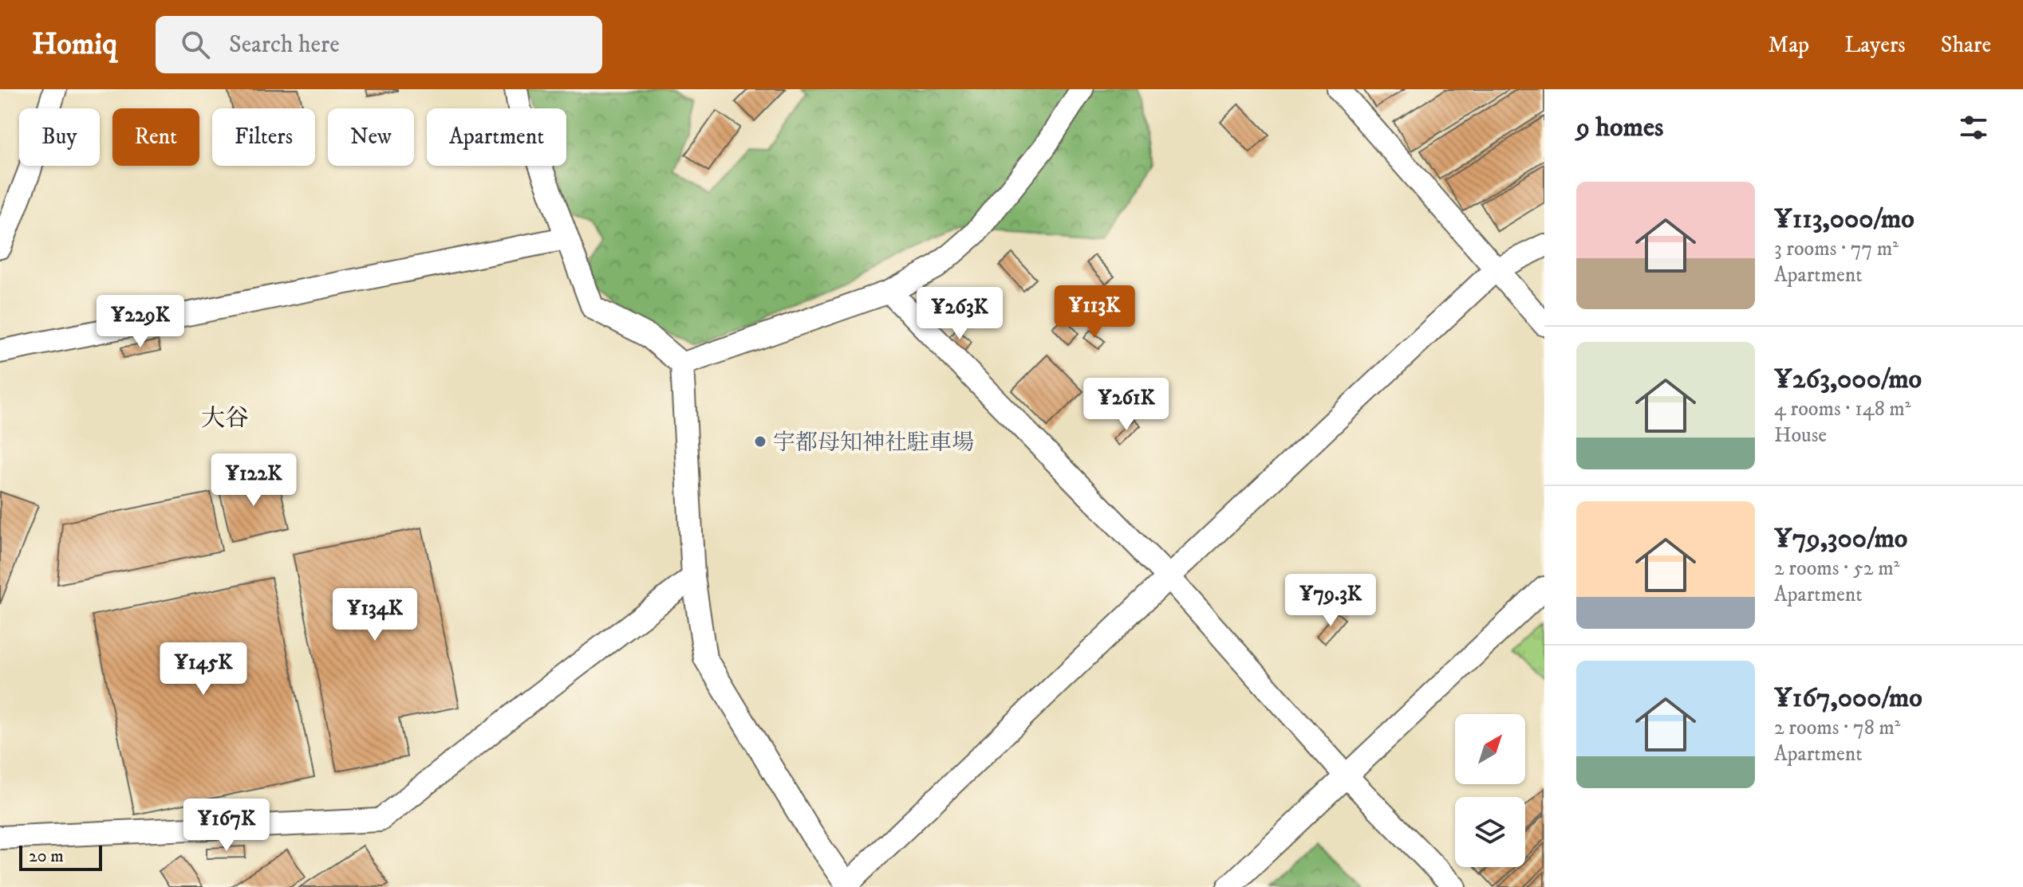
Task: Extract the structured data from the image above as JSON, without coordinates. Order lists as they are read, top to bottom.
{
  "districts": ["大谷"],
  "places": ["宇都母知神社駐車場"],
  "scale_bar": "20 m",
  "north": "top right",
  "page": {
    "header": "Homiq",
    "search": "Search here",
    "nav": ["Map", "Layers", "Share"],
    "heading": "9 homes",
    "chip": [
      "Buy",
      "Rent",
      "Filters",
      "New",
      "Apartment"
    ],
    "list": [
      {
        "name": "¥113,000/mo",
        "note": "3 rooms · 77 m² · Apartment"
      },
      {
        "name": "¥263,000/mo",
        "note": "4 rooms · 148 m² · House"
      },
      {
        "name": "¥79,300/mo",
        "note": "2 rooms · 52 m² · Apartment"
      },
      {
        "name": "¥167,000/mo",
        "note": "2 rooms · 78 m² · Apartment"
      }
    ],
    "price": [
      "¥113K",
      "¥263K",
      "¥229K",
      "¥261K",
      "¥122K",
      "¥79.3K",
      "¥134K",
      "¥145K",
      "¥167K"
    ],
    "scale": "20 m"
  }
}
